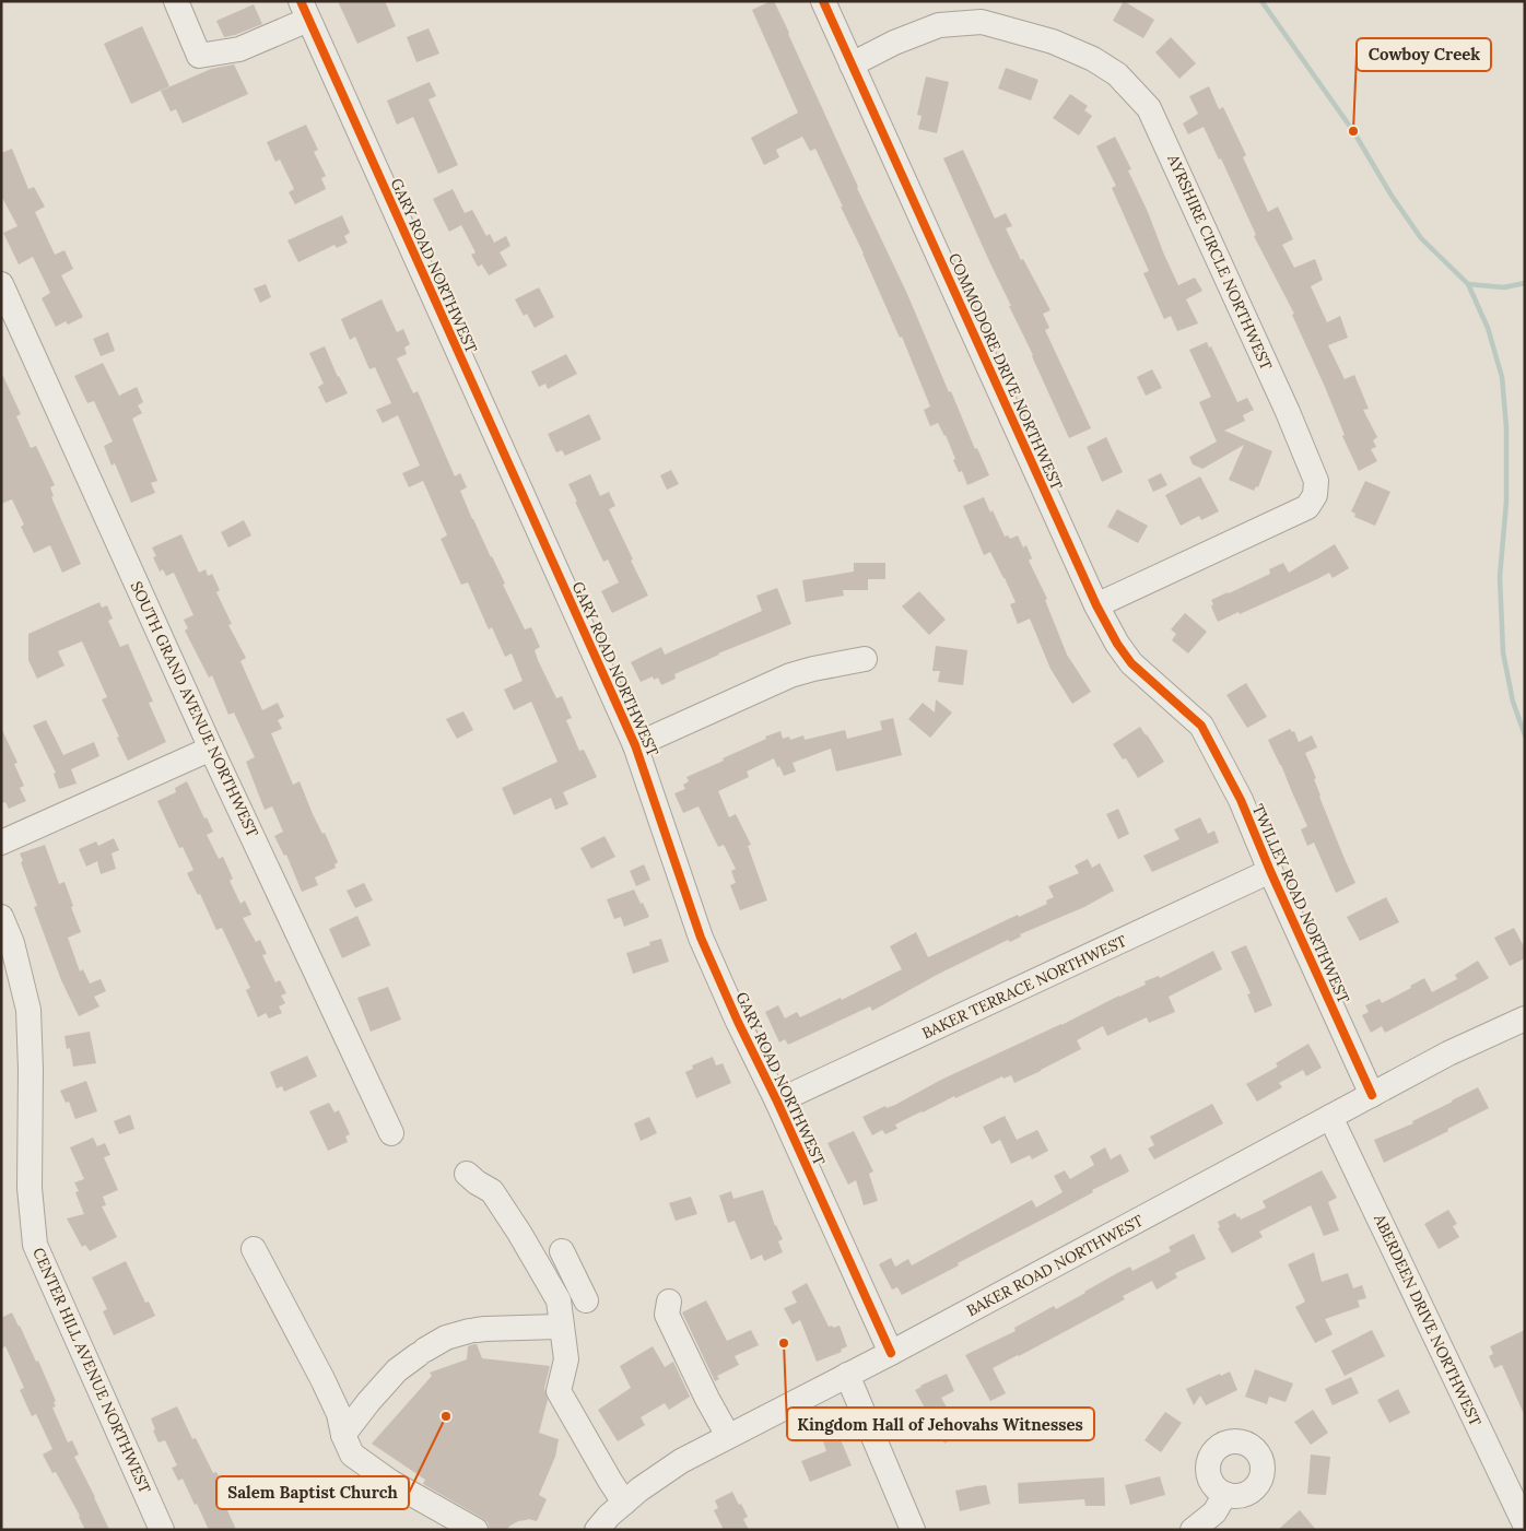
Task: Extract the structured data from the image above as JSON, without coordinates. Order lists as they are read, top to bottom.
{
  "streets": {
    "street": [
      "AYRSHIRE CIRCLE NORTHWEST",
      "GARY ROAD NORTHWEST",
      "COMMODORE DRIVE NORTHWEST",
      "SOUTH GRAND AVENUE NORTHWEST",
      "TWILLEY ROAD NORTHWEST",
      "BAKER TERRACE NORTHWEST",
      "BAKER ROAD NORTHWEST",
      "ABERDEEN DRIVE NORTHWEST",
      "CENTER HILL AVENUE NORTHWEST"
    ]
  },
  "crossings": [
    ["AYRSHIRE CIRCLE NORTHWEST", "COMMODORE DRIVE NORTHWEST"],
    ["GARY ROAD NORTHWEST", "BAKER TERRACE NORTHWEST"],
    ["GARY ROAD NORTHWEST", "BAKER ROAD NORTHWEST"],
    ["COMMODORE DRIVE NORTHWEST", "TWILLEY ROAD NORTHWEST"],
    ["TWILLEY ROAD NORTHWEST", "BAKER TERRACE NORTHWEST"],
    ["TWILLEY ROAD NORTHWEST", "BAKER ROAD NORTHWEST"],
    ["BAKER ROAD NORTHWEST", "ABERDEEN DRIVE NORTHWEST"]
  ],
  "places": ["Cowboy Creek", "Kingdom Hall of Jehovahs Witnesses", "Salem Baptist Church"]
}
